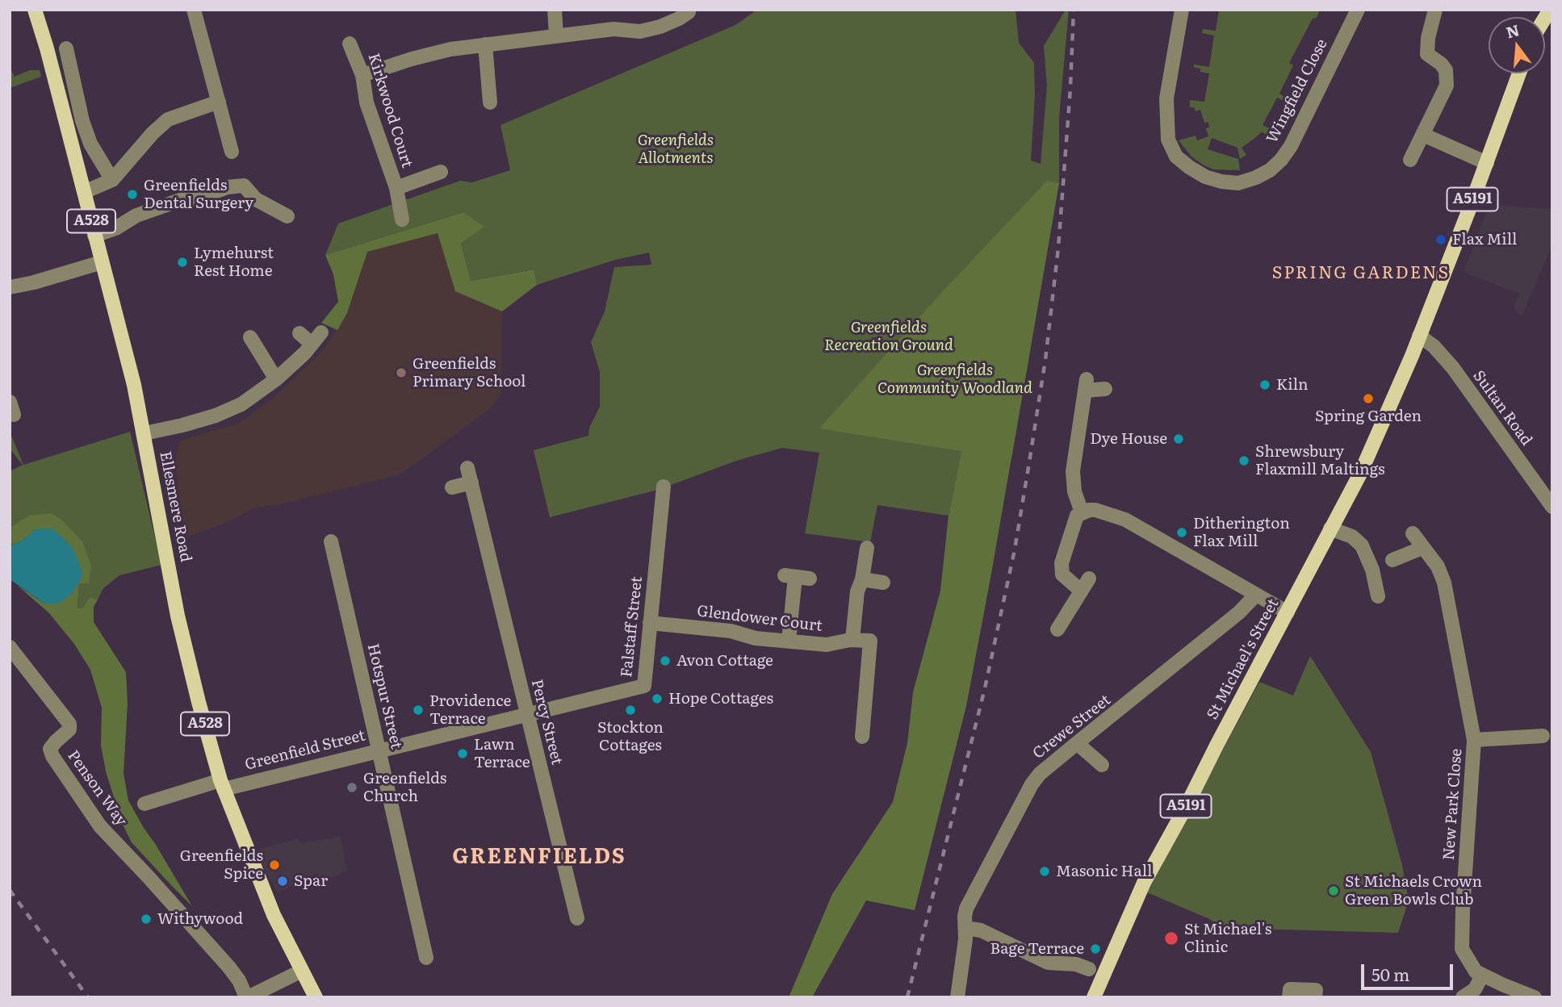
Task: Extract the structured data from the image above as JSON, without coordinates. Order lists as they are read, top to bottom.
{
  "streets": {
    "main road": [
      "A5191",
      "A528",
      "Ellesmere Road",
      "St Michael's Street"
    ],
    "street": [
      "Wingfield Close",
      "Kirkwood Court",
      "Sultan Road",
      "Glendower Court",
      "Falstaff Street",
      "Hotspur Street",
      "Percy Street",
      "Crewe Street",
      "Greenfield Street",
      "Penson Way",
      "New Park Close"
    ]
  },
  "crossings": [
    ["A5191", "Sultan Road"],
    ["A5191", "St Michael's Street"],
    ["Sultan Road", "St Michael's Street"],
    ["Ellesmere Road", "Greenfield Street"],
    ["Ellesmere Road", "Penson Way"],
    ["Glendower Court", "Falstaff Street"],
    ["Falstaff Street", "Percy Street"],
    ["Falstaff Street", "Greenfield Street"],
    ["Hotspur Street", "Greenfield Street"],
    ["Percy Street", "Greenfield Street"]
  ],
  "districts": ["SPRING GARDENS", "GREENFIELDS"],
  "parks": ["Greenfields Allotments", "Greenfields Recreation Ground", "Greenfields Community Woodland"],
  "places": [
    "Greenfields Dental Surgery",
    "Flax Mill",
    "Lymehurst Rest Home",
    "Greenfields Primary School",
    "Kiln",
    "Spring Garden",
    "Dye House",
    "Shrewsbury Flaxmill Maltings",
    "Ditherington Flax Mill",
    "Avon Cottage",
    "Hope Cottages",
    "Providence Terrace",
    "Stockton Cottages",
    "Lawn Terrace",
    "Greenfields Church",
    "Greenfields Spice",
    "Masonic Hall",
    "Spar",
    "St Michaels Crown Green Bowls Club",
    "Withywood",
    "St Michael's Clinic",
    "Bage Terrace"
  ],
  "scale_bar": "50 m",
  "north": "top"
}
